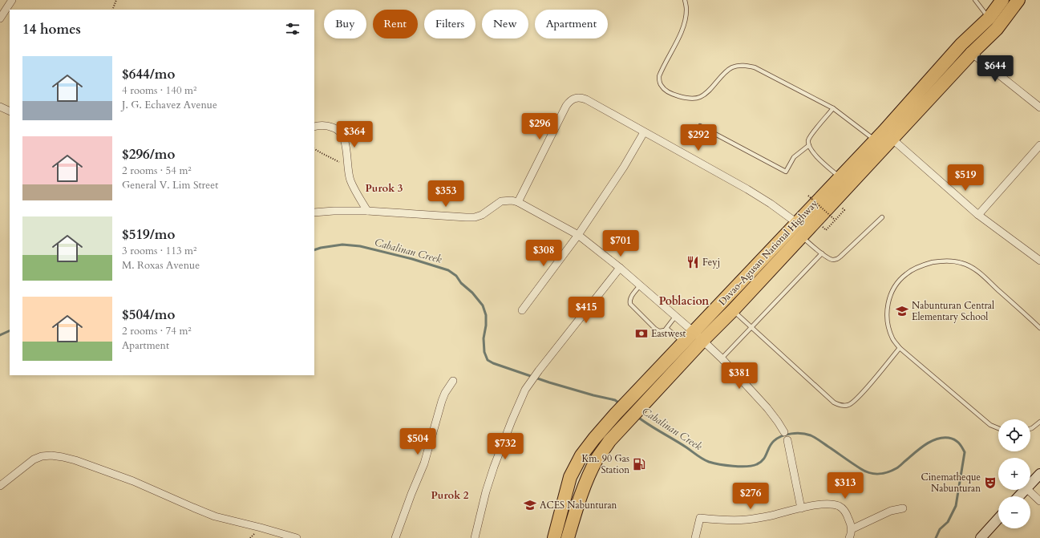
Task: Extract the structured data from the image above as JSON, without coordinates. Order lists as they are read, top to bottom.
{
  "streets": {
    "highway": ["Davao-Agusan National Highway"]
  },
  "districts": ["Purok 3", "Poblacion", "Purok 2"],
  "water": ["Cabalinan Creek"],
  "places": {
    "restaurant": ["Feyj"],
    "school or university": ["Nabunturan Central Elementary School", "ACES Nabunturan"],
    "bank": ["Eastwest"],
    "fuel station": ["Km. 90 Gas Station"],
    "theatre": ["Cinematheque Nabunturan"]
  },
  "page": {
    "chip": [
      "Buy",
      "Rent",
      "Filters",
      "New",
      "Apartment"
    ],
    "heading": "14 homes",
    "list": [
      {
        "name": "$644/mo",
        "note": "4 rooms · 140 m² · J. G. Echavez Avenue"
      },
      {
        "name": "$296/mo",
        "note": "2 rooms · 54 m² · General V. Lim Street"
      },
      {
        "name": "$519/mo",
        "note": "3 rooms · 113 m² · M. Roxas Avenue"
      },
      {
        "name": "$504/mo",
        "note": "2 rooms · 74 m² · Apartment"
      }
    ],
    "price": [
      "$644",
      "$296",
      "$364",
      "$292",
      "$519",
      "$353",
      "$701",
      "$308",
      "$415",
      "$381",
      "$504",
      "$732",
      "$313",
      "$276"
    ],
    "map_buttons": ["+", "−"]
  }
}
